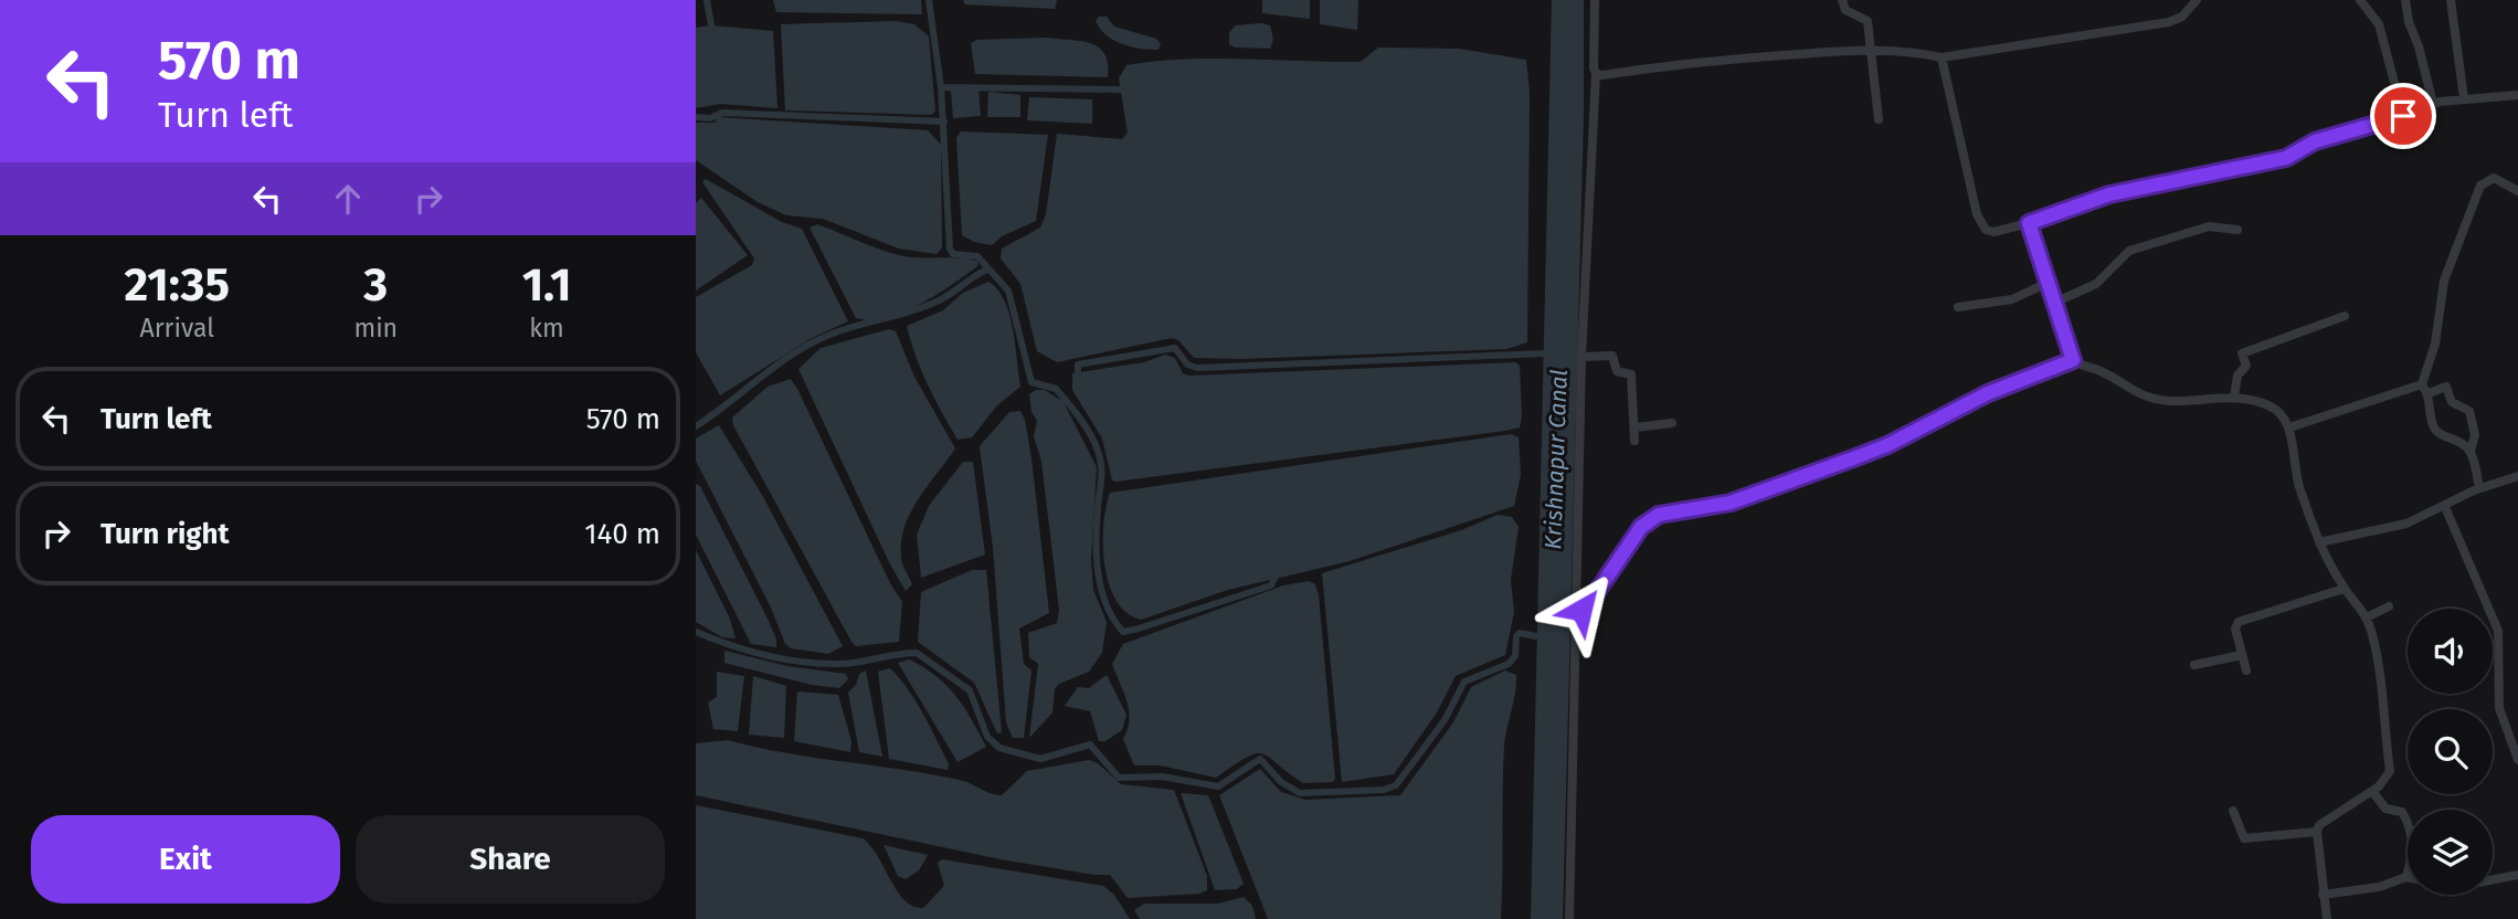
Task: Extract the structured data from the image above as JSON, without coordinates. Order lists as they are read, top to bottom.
{
  "water": ["Krishnapur Canal"],
  "page": {
    "turn": ["570 m", "Turn left"],
    "eta": [
      "21:35",
      "Arrival",
      "3",
      "min",
      "1.1",
      "km"
    ],
    "list": [
      {
        "name": "Turn left",
        "value": "570 m"
      },
      {
        "name": "Turn right",
        "value": "140 m"
      }
    ],
    "buttons": ["Exit", "Share"]
  }
}
